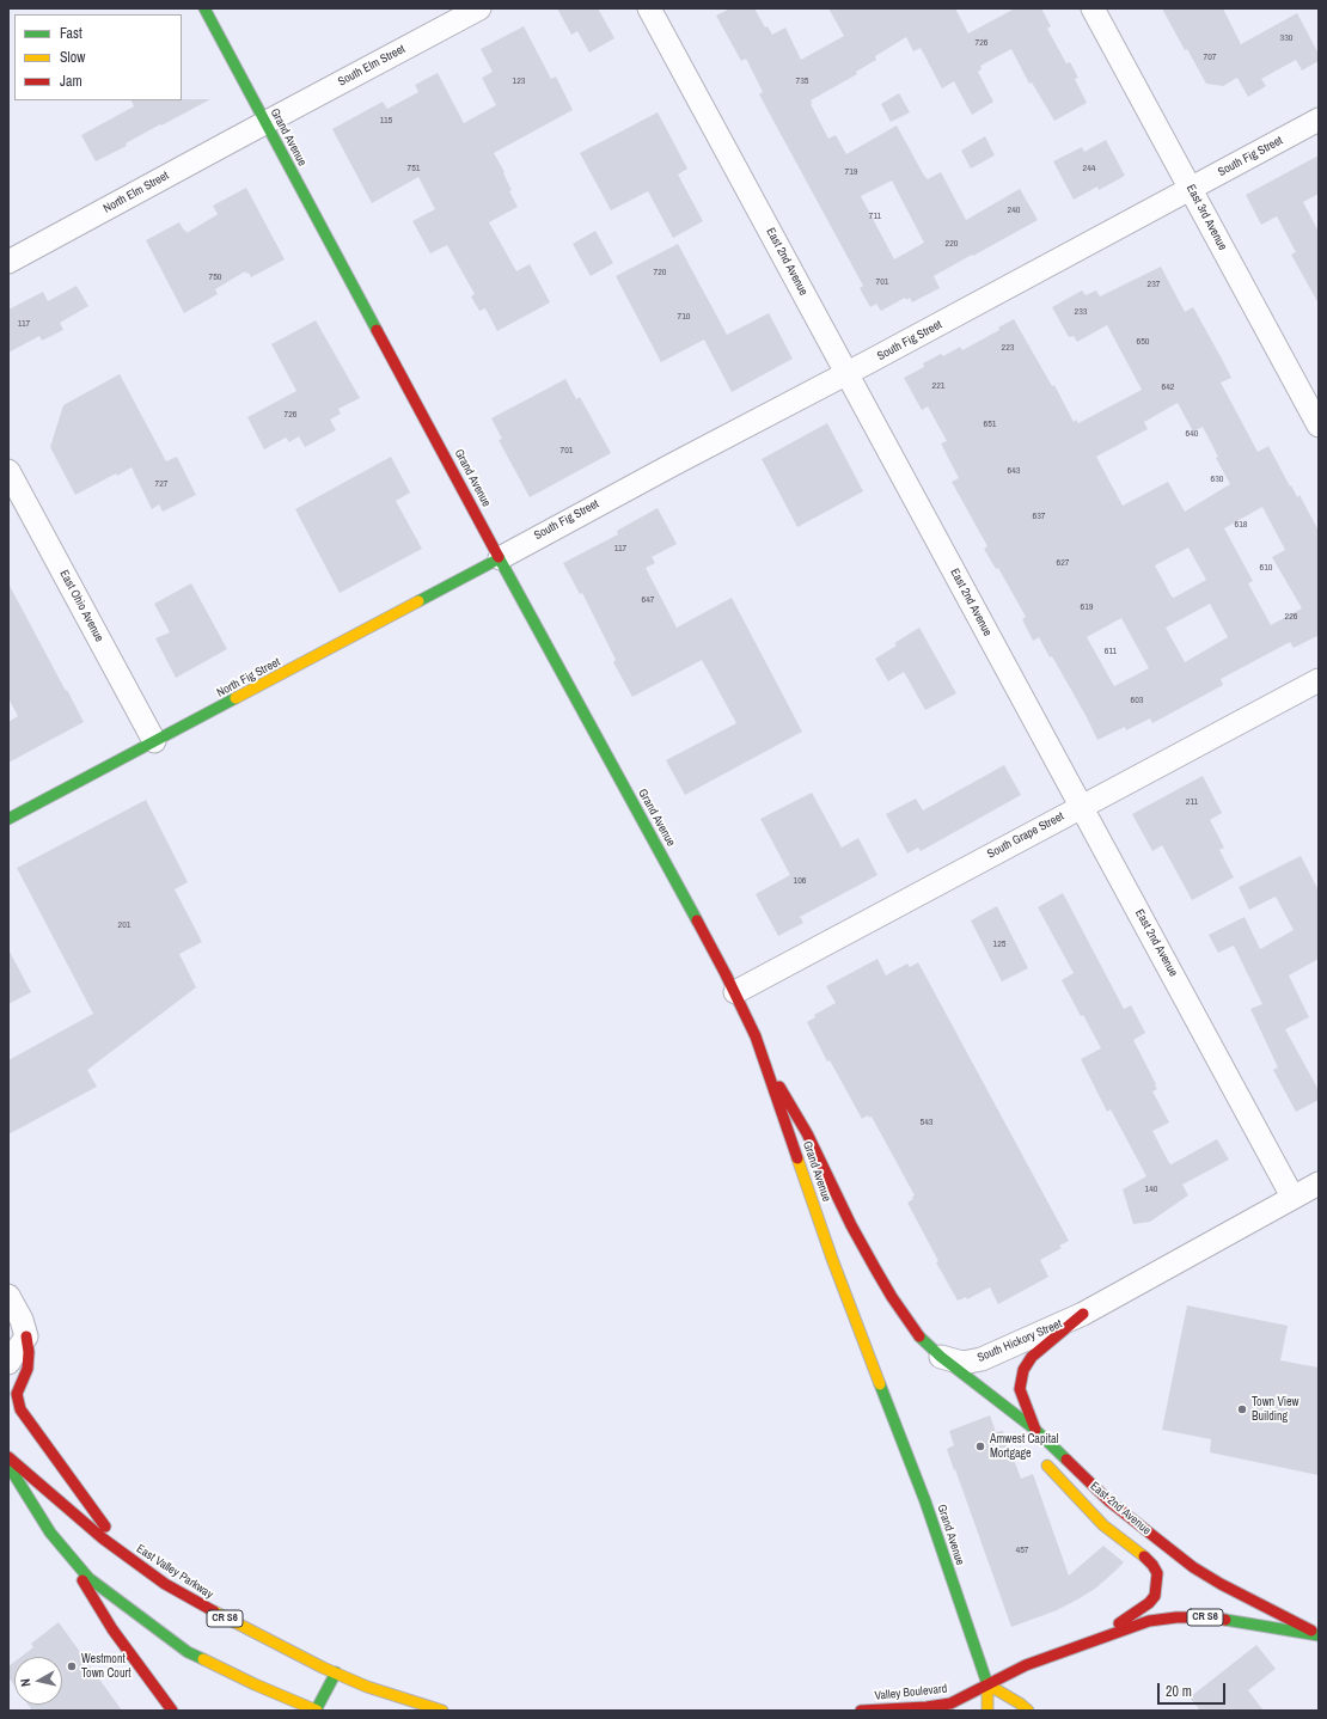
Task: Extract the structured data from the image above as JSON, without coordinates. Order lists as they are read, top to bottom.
{
  "streets": {
    "main road": [
      "Grand Avenue",
      "East 2nd Avenue",
      "North Fig Street",
      "South Hickory Street",
      "East Valley Parkway",
      "CR S6",
      "Valley Boulevard"
    ],
    "street": [
      "South Elm Street",
      "South Fig Street",
      "North Elm Street",
      "East 3rd Avenue",
      "East Ohio Avenue",
      "South Grape Street"
    ]
  },
  "crossings": [
    ["South Elm Street", "Grand Avenue"],
    ["South Elm Street", "North Elm Street"],
    ["Grand Avenue", "South Fig Street"],
    ["Grand Avenue", "North Elm Street"],
    ["Grand Avenue", "East 2nd Avenue"],
    ["Grand Avenue", "North Fig Street"],
    ["Grand Avenue", "South Grape Street"],
    ["Grand Avenue", "South Hickory Street"],
    ["Grand Avenue", "Valley Boulevard"],
    ["South Fig Street", "East 3rd Avenue"],
    ["South Fig Street", "East 2nd Avenue"],
    ["South Fig Street", "North Fig Street"],
    ["East 2nd Avenue", "South Grape Street"],
    ["East 2nd Avenue", "South Hickory Street"],
    ["East 2nd Avenue", "Valley Boulevard"],
    ["East Ohio Avenue", "North Fig Street"]
  ],
  "places": ["Town View Building", "Amwest Capital Mortgage", "Westmont Town Court"],
  "house_numbers": [
    "330",
    "726",
    "707",
    "123",
    "735",
    "115",
    "751",
    "244",
    "719",
    "240",
    "711",
    "220",
    "720",
    "750",
    "701",
    "237",
    "233",
    "710",
    "117",
    "650",
    "223",
    "221",
    "642",
    "726",
    "651",
    "640",
    "701",
    "643",
    "630",
    "727",
    "637",
    "618",
    "117",
    "627",
    "610",
    "647",
    "619",
    "226",
    "611",
    "603",
    "211",
    "106",
    "201",
    "125",
    "543",
    "140",
    "457"
  ],
  "legend": ["Fast", "Slow", "Jam"],
  "scale_bar": "20 m",
  "north": "left"
}
